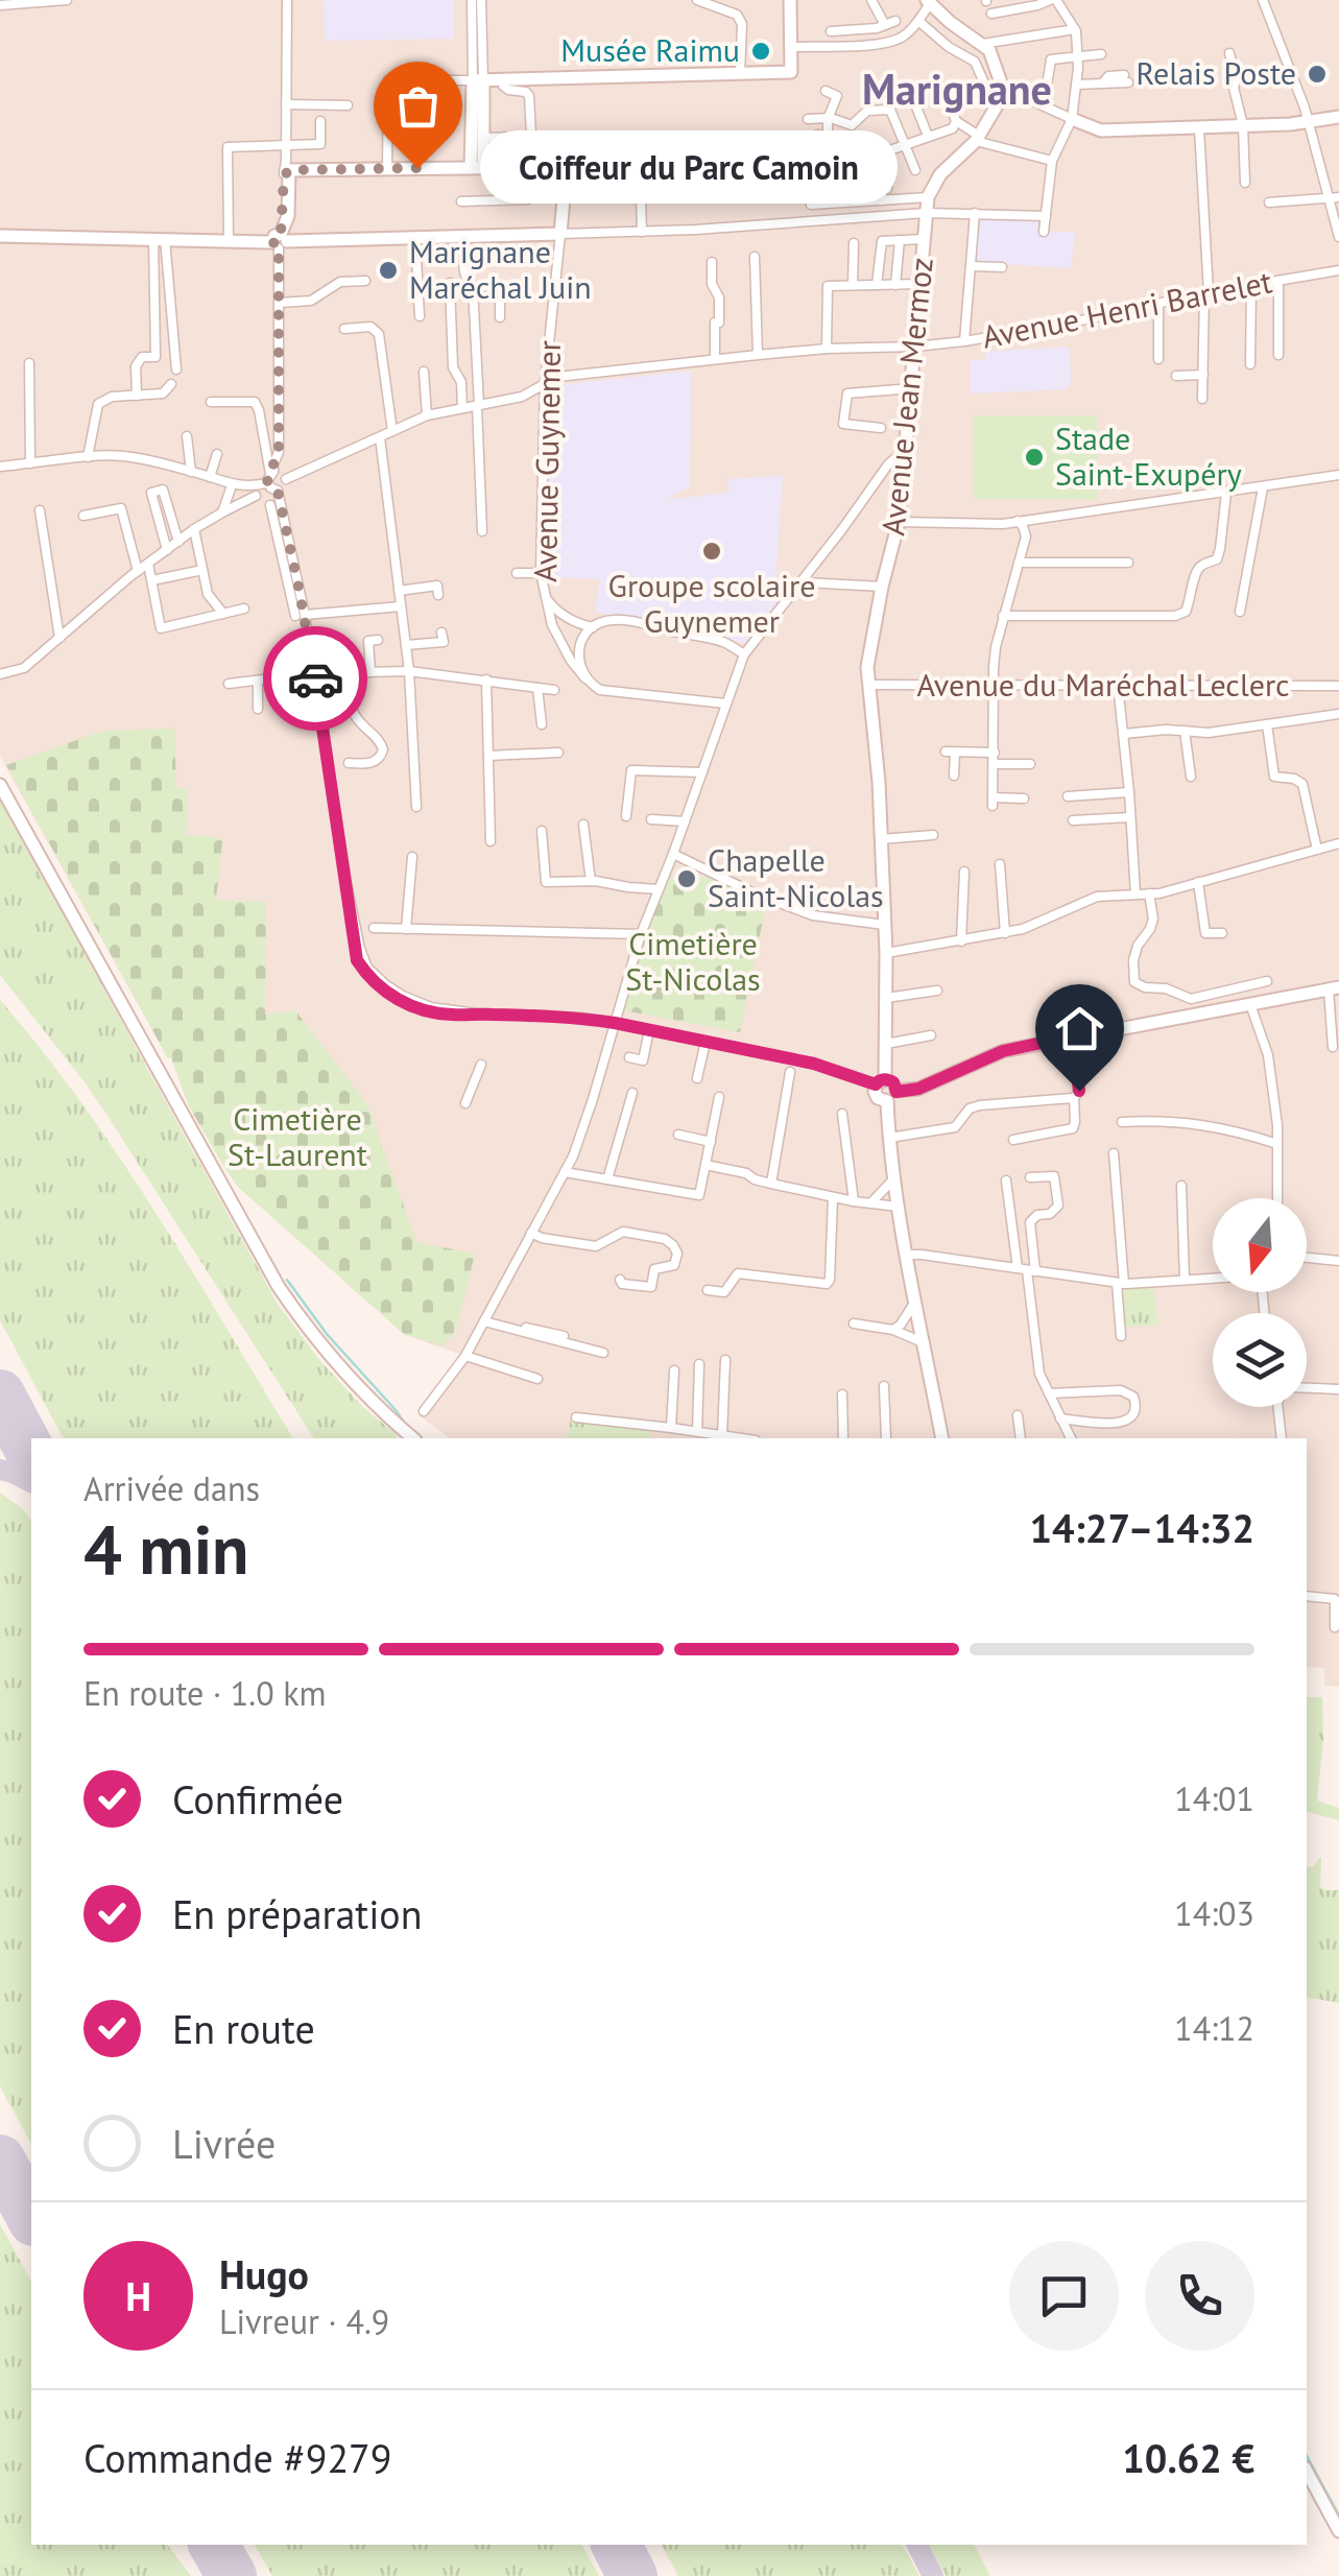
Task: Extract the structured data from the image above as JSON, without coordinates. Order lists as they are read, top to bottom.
{
  "streets": {
    "street": [
      "Avenue Henri Barrelet",
      "Avenue Jean Mermoz",
      "Avenue Guynemer",
      "Avenue du Maréchal Leclerc"
    ]
  },
  "crossings": [
    ["Avenue Henri Barrelet", "Avenue Jean Mermoz"],
    ["Avenue Henri Barrelet", "Avenue Guynemer"],
    ["Avenue Jean Mermoz", "Avenue du Maréchal Leclerc"]
  ],
  "districts": ["Marignane"],
  "parks": ["Cimetière St-Nicolas", "Cimetière St-Laurent"],
  "places": [
    "Musée Raimu",
    "Relais Poste",
    "Coiffeur du Parc Camoin",
    "Marignane Maréchal Juin",
    "Stade Saint-Exupéry",
    "Groupe scolaire Guynemer",
    "Chapelle Saint-Nicolas"
  ],
  "north": "bottom",
  "page": {
    "bubble": "Coiffeur du Parc Camoin",
    "heading": ["4 min", "Arrivée dans", "14:27–14:32"],
    "panel": [
      "Hugo",
      "Livreur · 4.9",
      "Commande #9279",
      "10.62 €"
    ],
    "bar": "En route · 1.0 km",
    "list": [
      ["Confirmée", "14:01"],
      ["En préparation", "14:03"],
      ["En route", "14:12"],
      "Livrée"
    ],
    "round": "H"
  }
}
